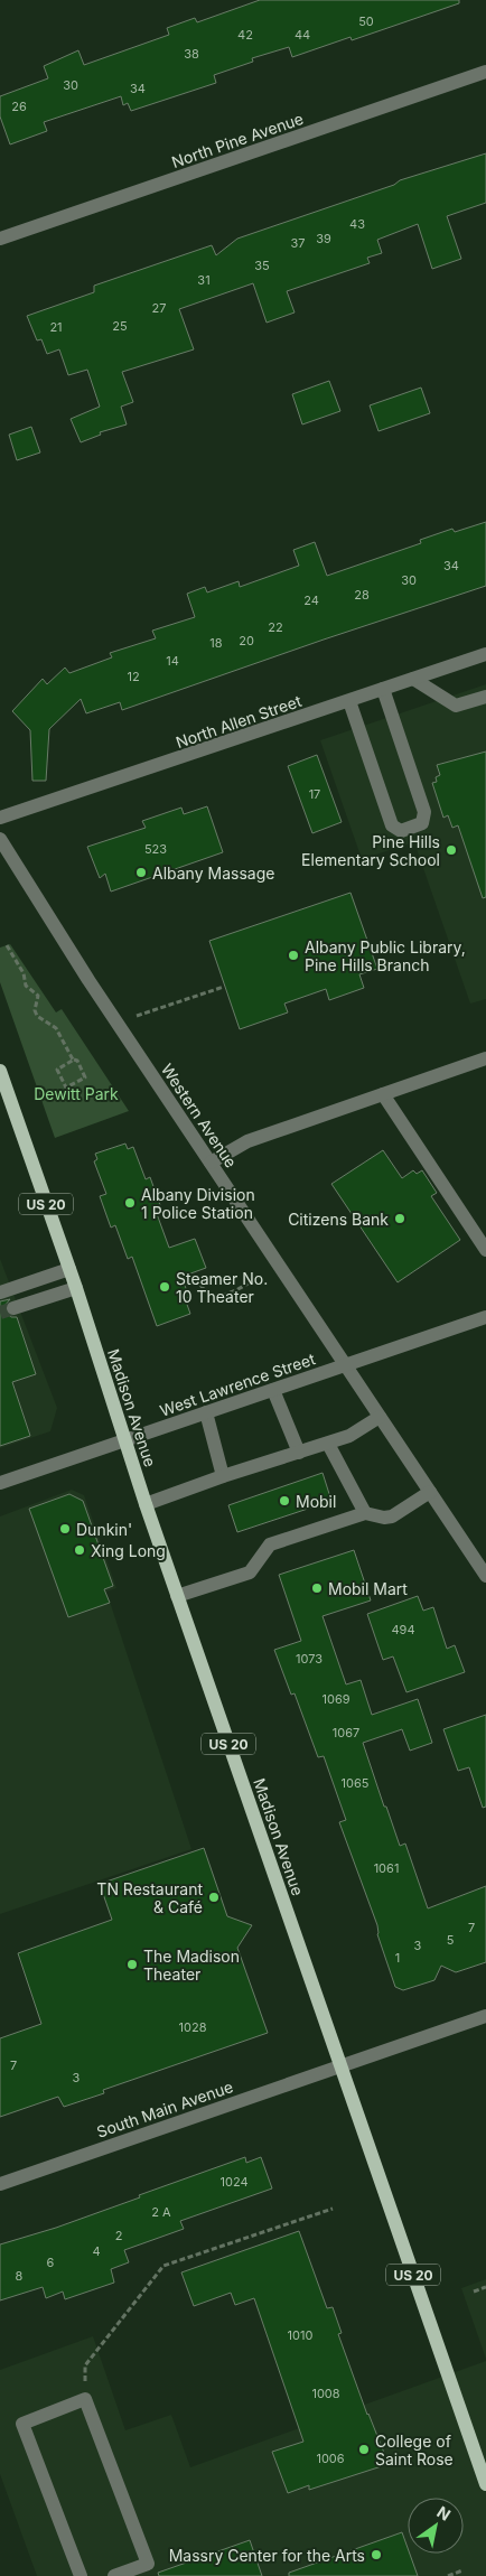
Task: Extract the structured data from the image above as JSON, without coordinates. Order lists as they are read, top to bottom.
{
  "streets": {
    "main road": ["US 20", "Madison Avenue"],
    "street": [
      "North Pine Avenue",
      "North Allen Street",
      "Western Avenue",
      "West Lawrence Street",
      "South Main Avenue"
    ]
  },
  "crossings": [
    ["Western Avenue", "West Lawrence Street"],
    ["West Lawrence Street", "Madison Avenue"],
    ["Madison Avenue", "South Main Avenue"]
  ],
  "parks": ["Dewitt Park"],
  "places": [
    "Pine Hills Elementary School",
    "Albany Massage",
    "Albany Public Library, Pine Hills Branch",
    "Albany Division 1 Police Station",
    "Citizens Bank",
    "Steamer No. 10 Theater",
    "Mobil",
    "Dunkin'",
    "Xing Long",
    "Mobil Mart",
    "TN Restaurant & Café",
    "The Madison Theater",
    "College of Saint Rose",
    "Massry Center for the Arts"
  ],
  "house_numbers": [
    "50",
    "42",
    "44",
    "38",
    "30",
    "34",
    "26",
    "43",
    "39",
    "37",
    "35",
    "31",
    "27",
    "25",
    "21",
    "34",
    "30",
    "28",
    "24",
    "22",
    "20",
    "18",
    "14",
    "12",
    "17",
    "523",
    "494",
    "1073",
    "1069",
    "1067",
    "1065",
    "1061",
    "7",
    "5",
    "3",
    "1",
    "1028",
    "7",
    "3",
    "1024",
    "2 A",
    "2",
    "4",
    "6",
    "8",
    "1010",
    "1008",
    "1006"
  ],
  "north": "top right"
}
